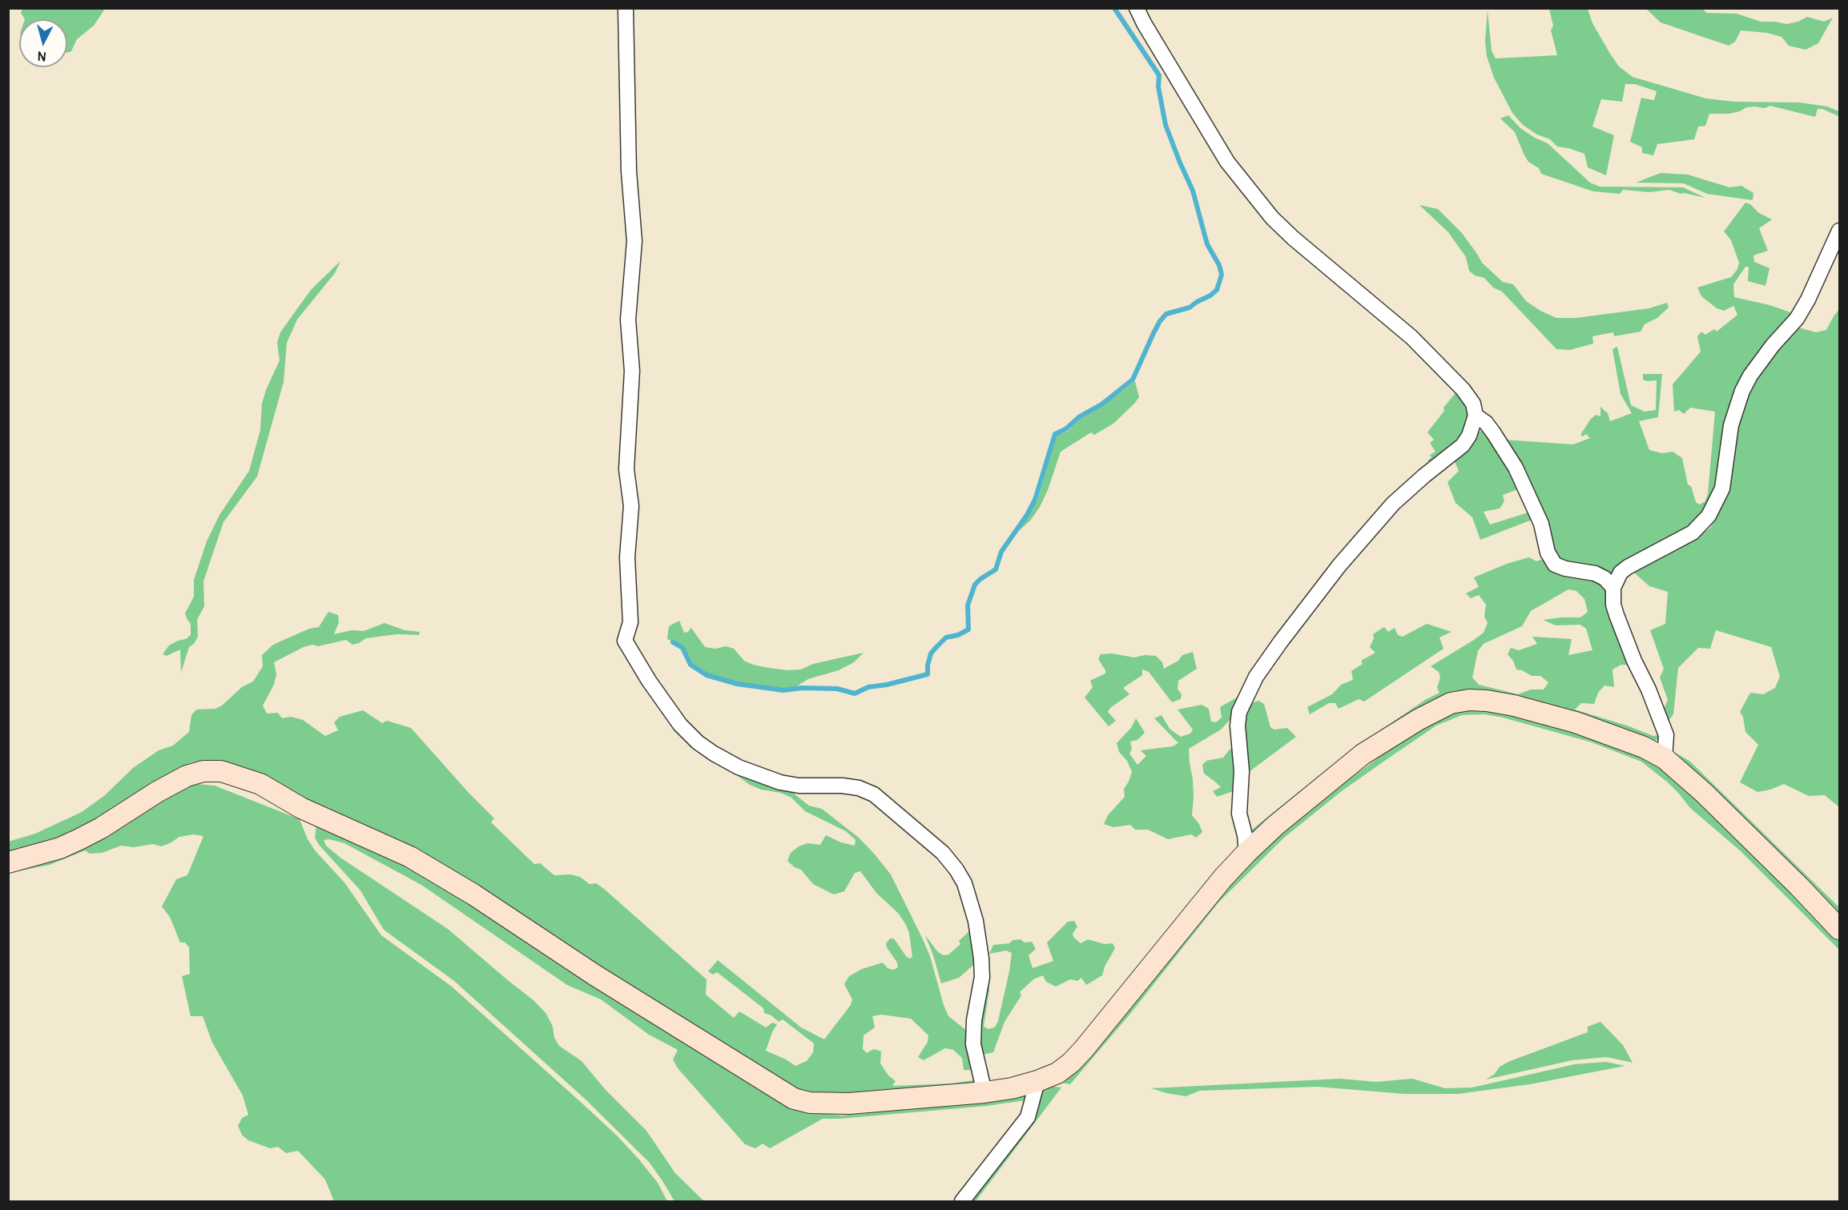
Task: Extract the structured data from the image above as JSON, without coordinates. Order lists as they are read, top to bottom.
{
  "north": "bottom"
}
